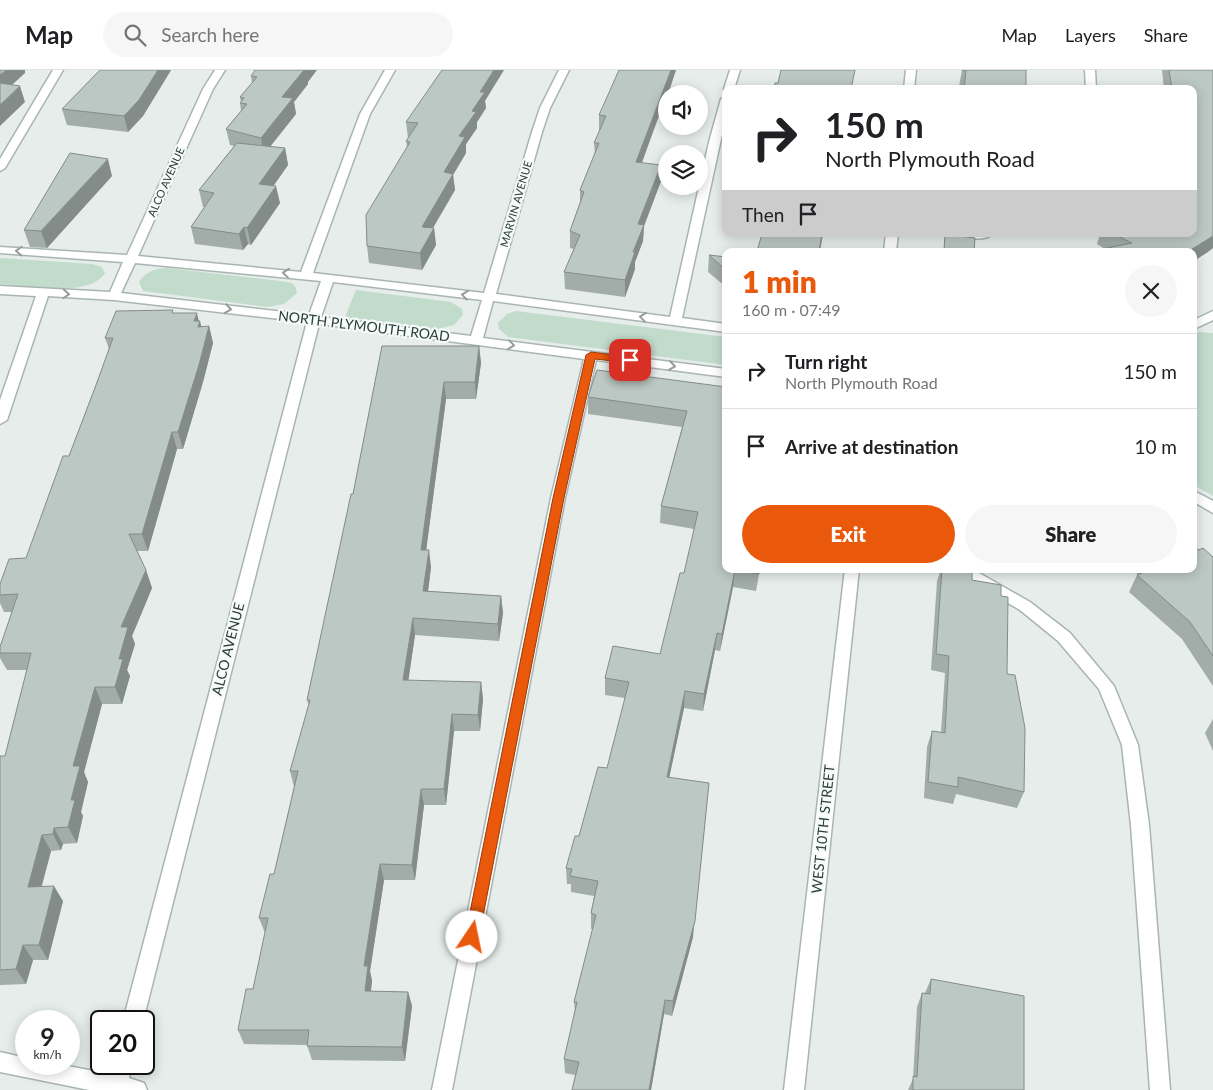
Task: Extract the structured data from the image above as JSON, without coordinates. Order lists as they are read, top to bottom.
{
  "streets": {
    "street": [
      "ALCO AVENUE",
      "MARVIN AVENUE",
      "NORTH PLYMOUTH ROAD",
      "WEST 10TH STREET"
    ]
  },
  "crossings": [
    ["ALCO AVENUE", "NORTH PLYMOUTH ROAD"],
    ["MARVIN AVENUE", "NORTH PLYMOUTH ROAD"]
  ],
  "page": {
    "header": "Map",
    "search": "Search here",
    "nav": ["Map", "Layers", "Share"],
    "turn": ["150 m", "North Plymouth Road"],
    "then": "Then",
    "heading": ["1 min", "160 m · 07:49"],
    "list": [
      {
        "name": "Turn right",
        "note": "North Plymouth Road",
        "value": "150 m"
      },
      {
        "name": "Arrive at destination",
        "value": "10 m"
      }
    ],
    "buttons": ["Exit", "Share"],
    "speed": "9 km/h",
    "limit": "20"
  }
}
